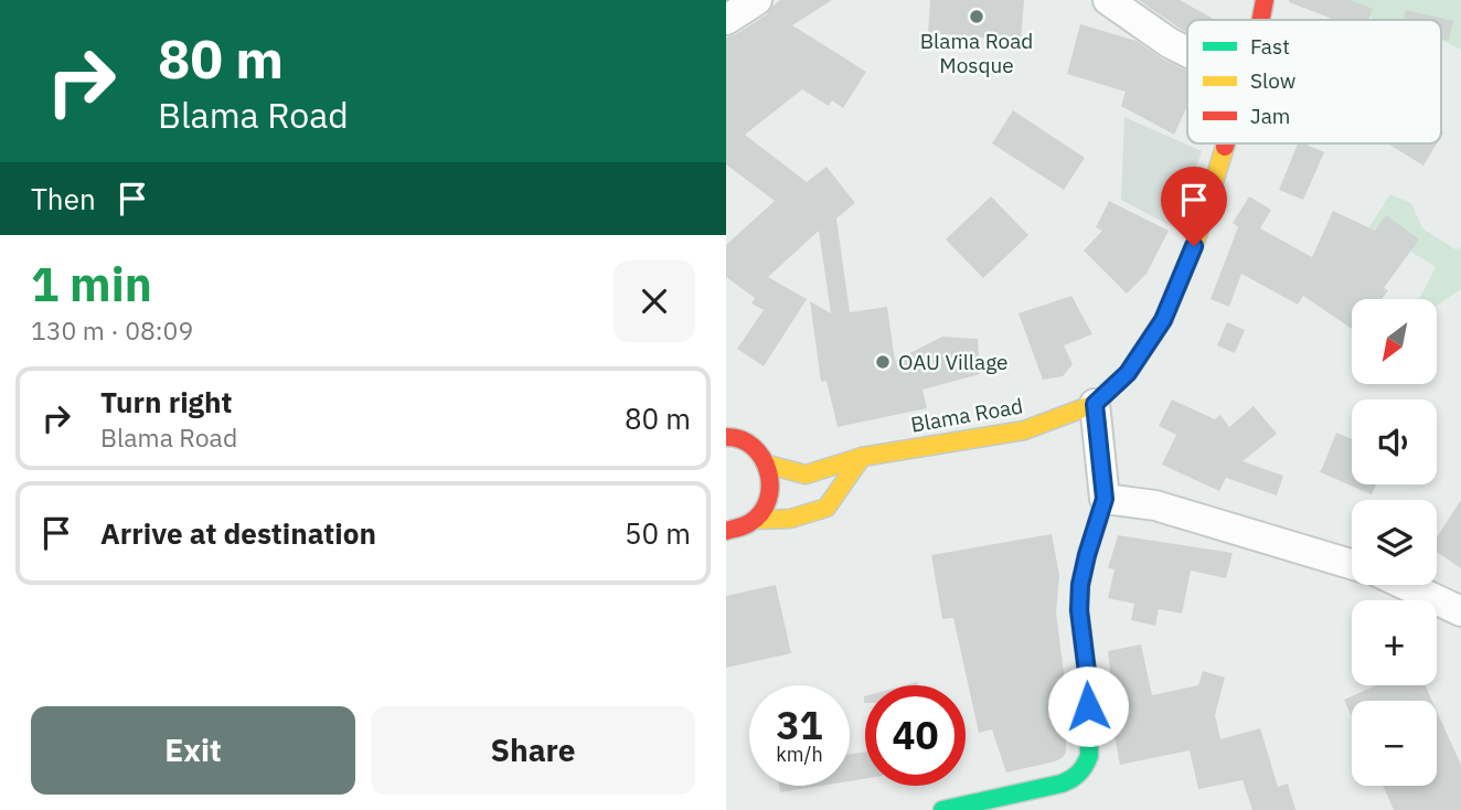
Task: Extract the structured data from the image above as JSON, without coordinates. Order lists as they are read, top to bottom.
{
  "streets": {
    "main road": ["Blama Road"]
  },
  "places": ["Blama Road Mosque", "OAU Village"],
  "legend": ["Fast", "Slow", "Jam"],
  "north": "bottom left",
  "page": {
    "turn": ["80 m", "Blama Road"],
    "then": "Then",
    "heading": ["1 min", "130 m · 08:09"],
    "map_buttons": ["+", "−"],
    "list": [
      {
        "name": "Turn right",
        "note": "Blama Road",
        "value": "80 m"
      },
      {
        "name": "Arrive at destination",
        "value": "50 m"
      }
    ],
    "speed": "31 km/h",
    "limit": "40",
    "buttons": ["Exit", "Share"]
  }
}
